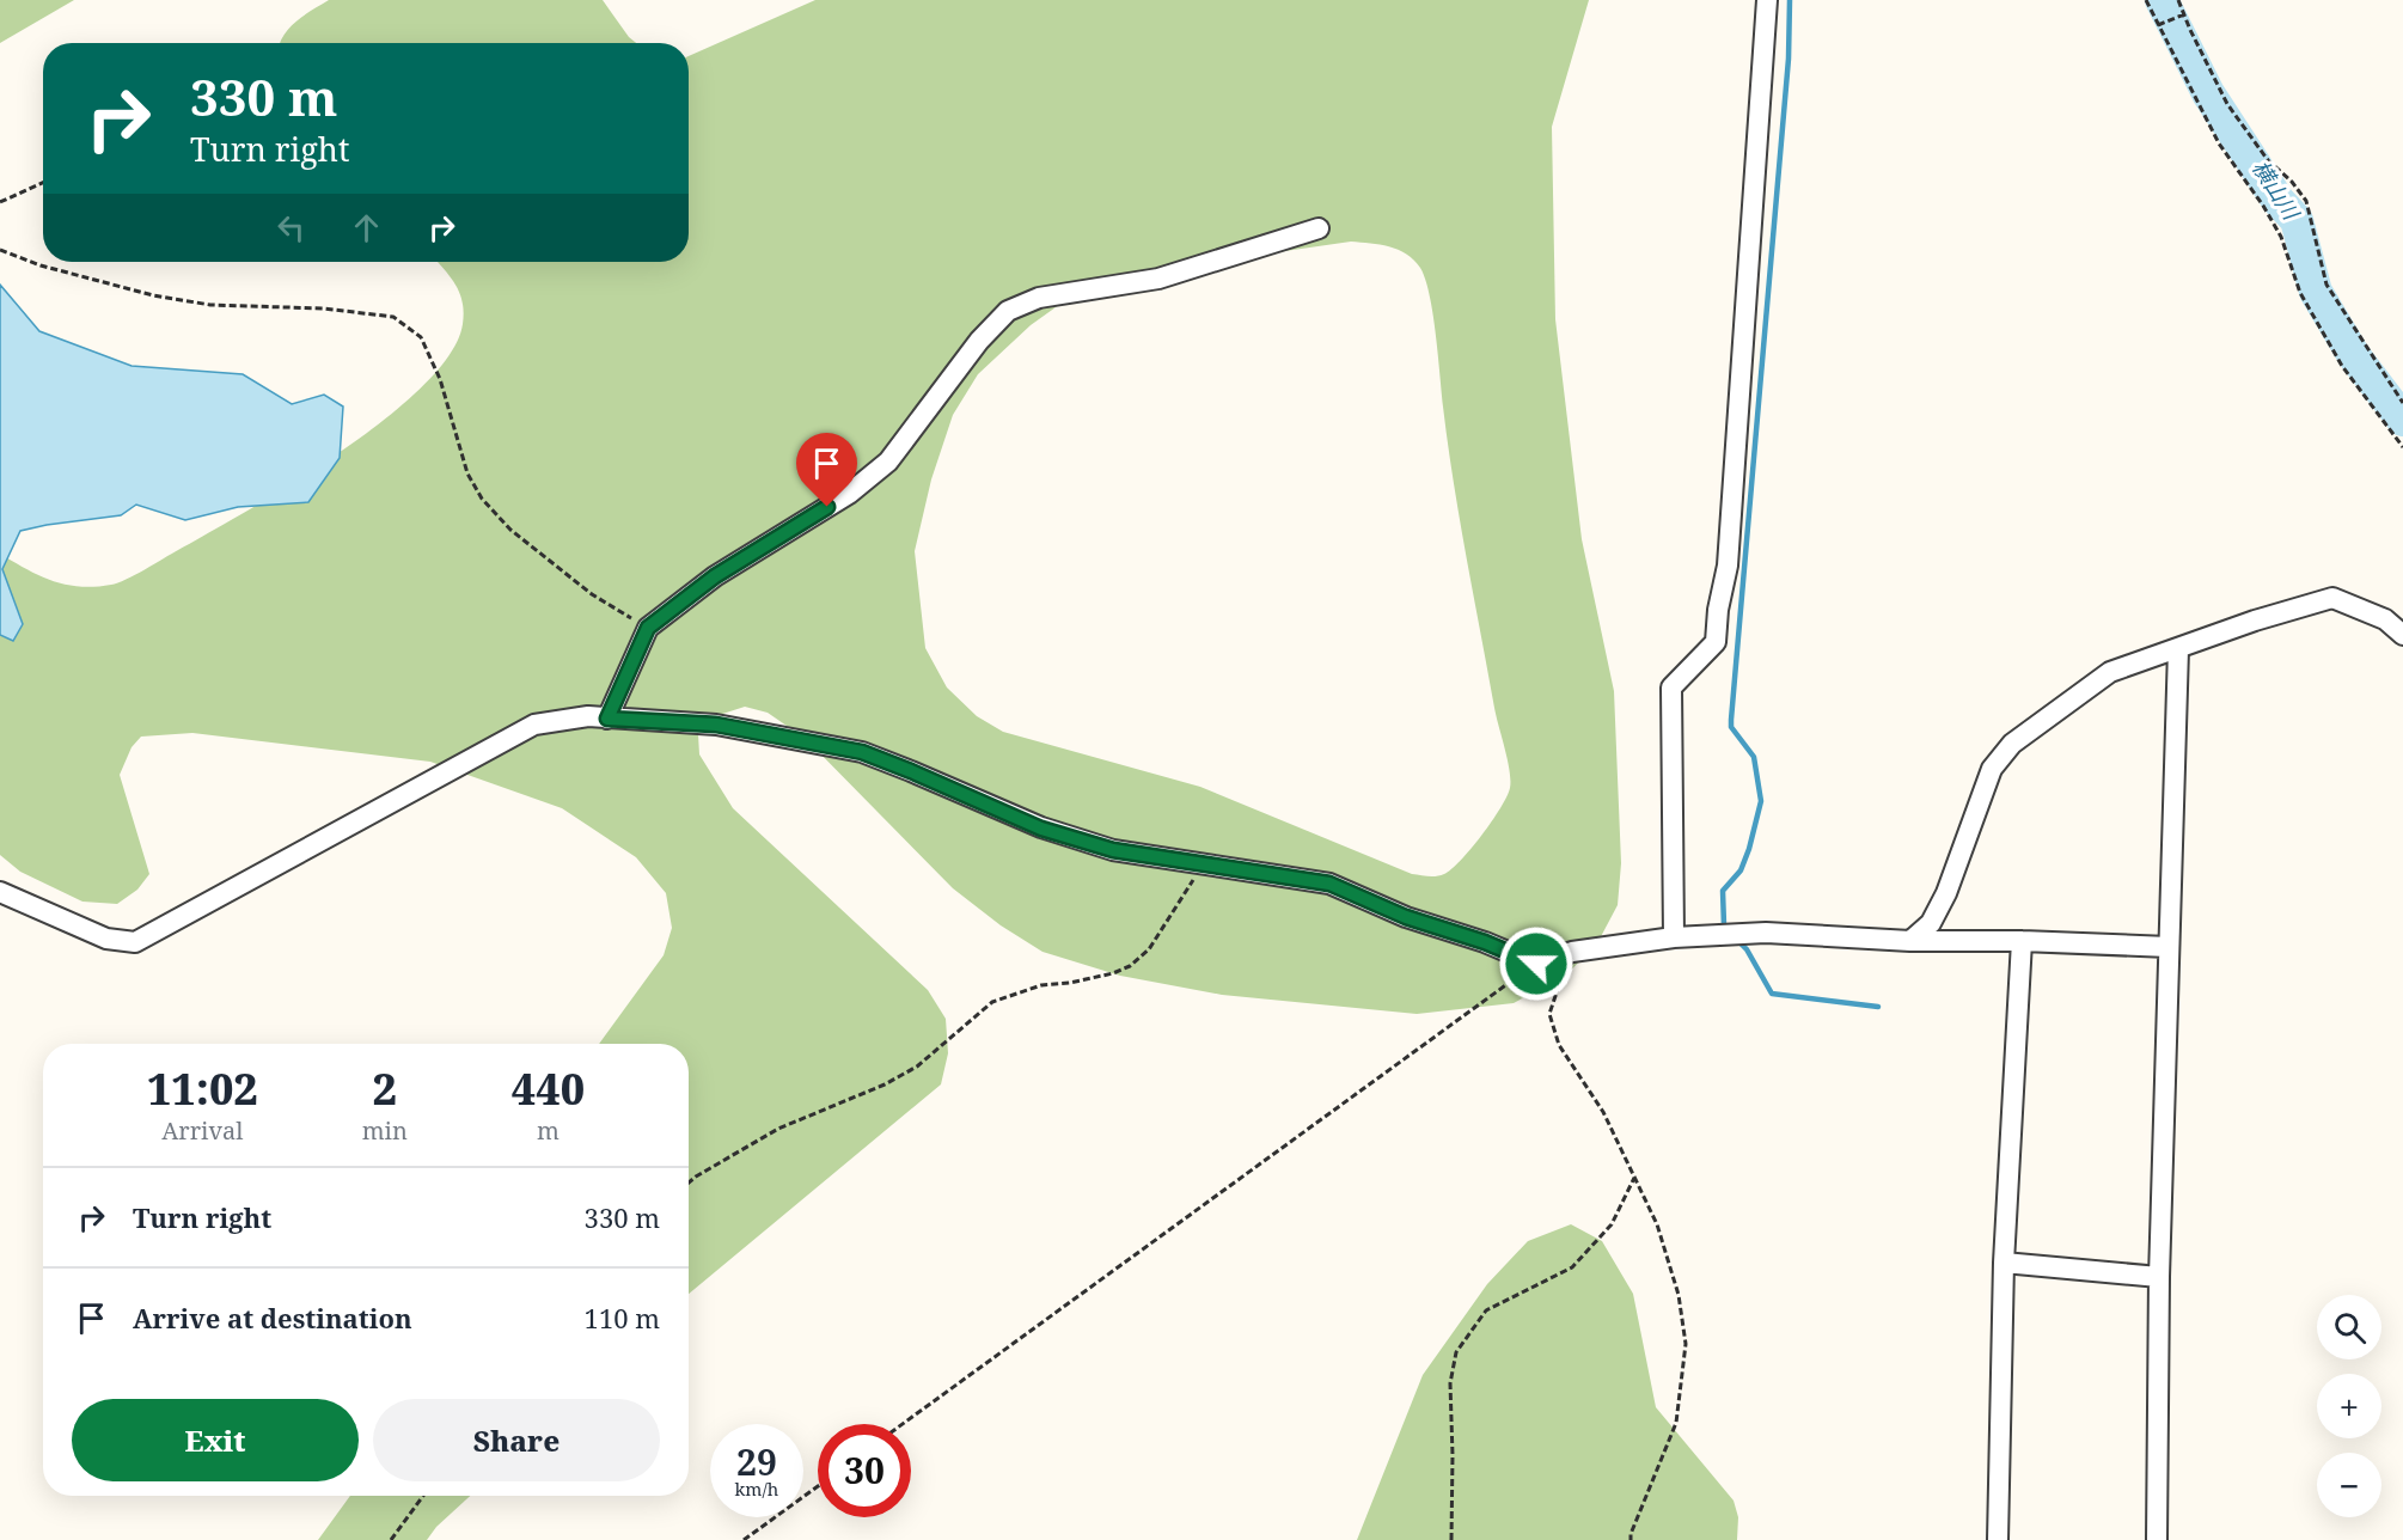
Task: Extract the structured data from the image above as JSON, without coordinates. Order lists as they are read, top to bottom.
{
  "water": ["横山川"],
  "page": {
    "turn": ["330 m", "Turn right"],
    "eta": [
      "11:02",
      "Arrival",
      "2",
      "min",
      "440",
      "m"
    ],
    "list": [
      {
        "name": "Turn right",
        "value": "330 m"
      },
      {
        "name": "Arrive at destination",
        "value": "110 m"
      }
    ],
    "map_buttons": ["+", "−"],
    "buttons": ["Exit", "Share"],
    "speed": "29 km/h",
    "limit": "30"
  }
}
